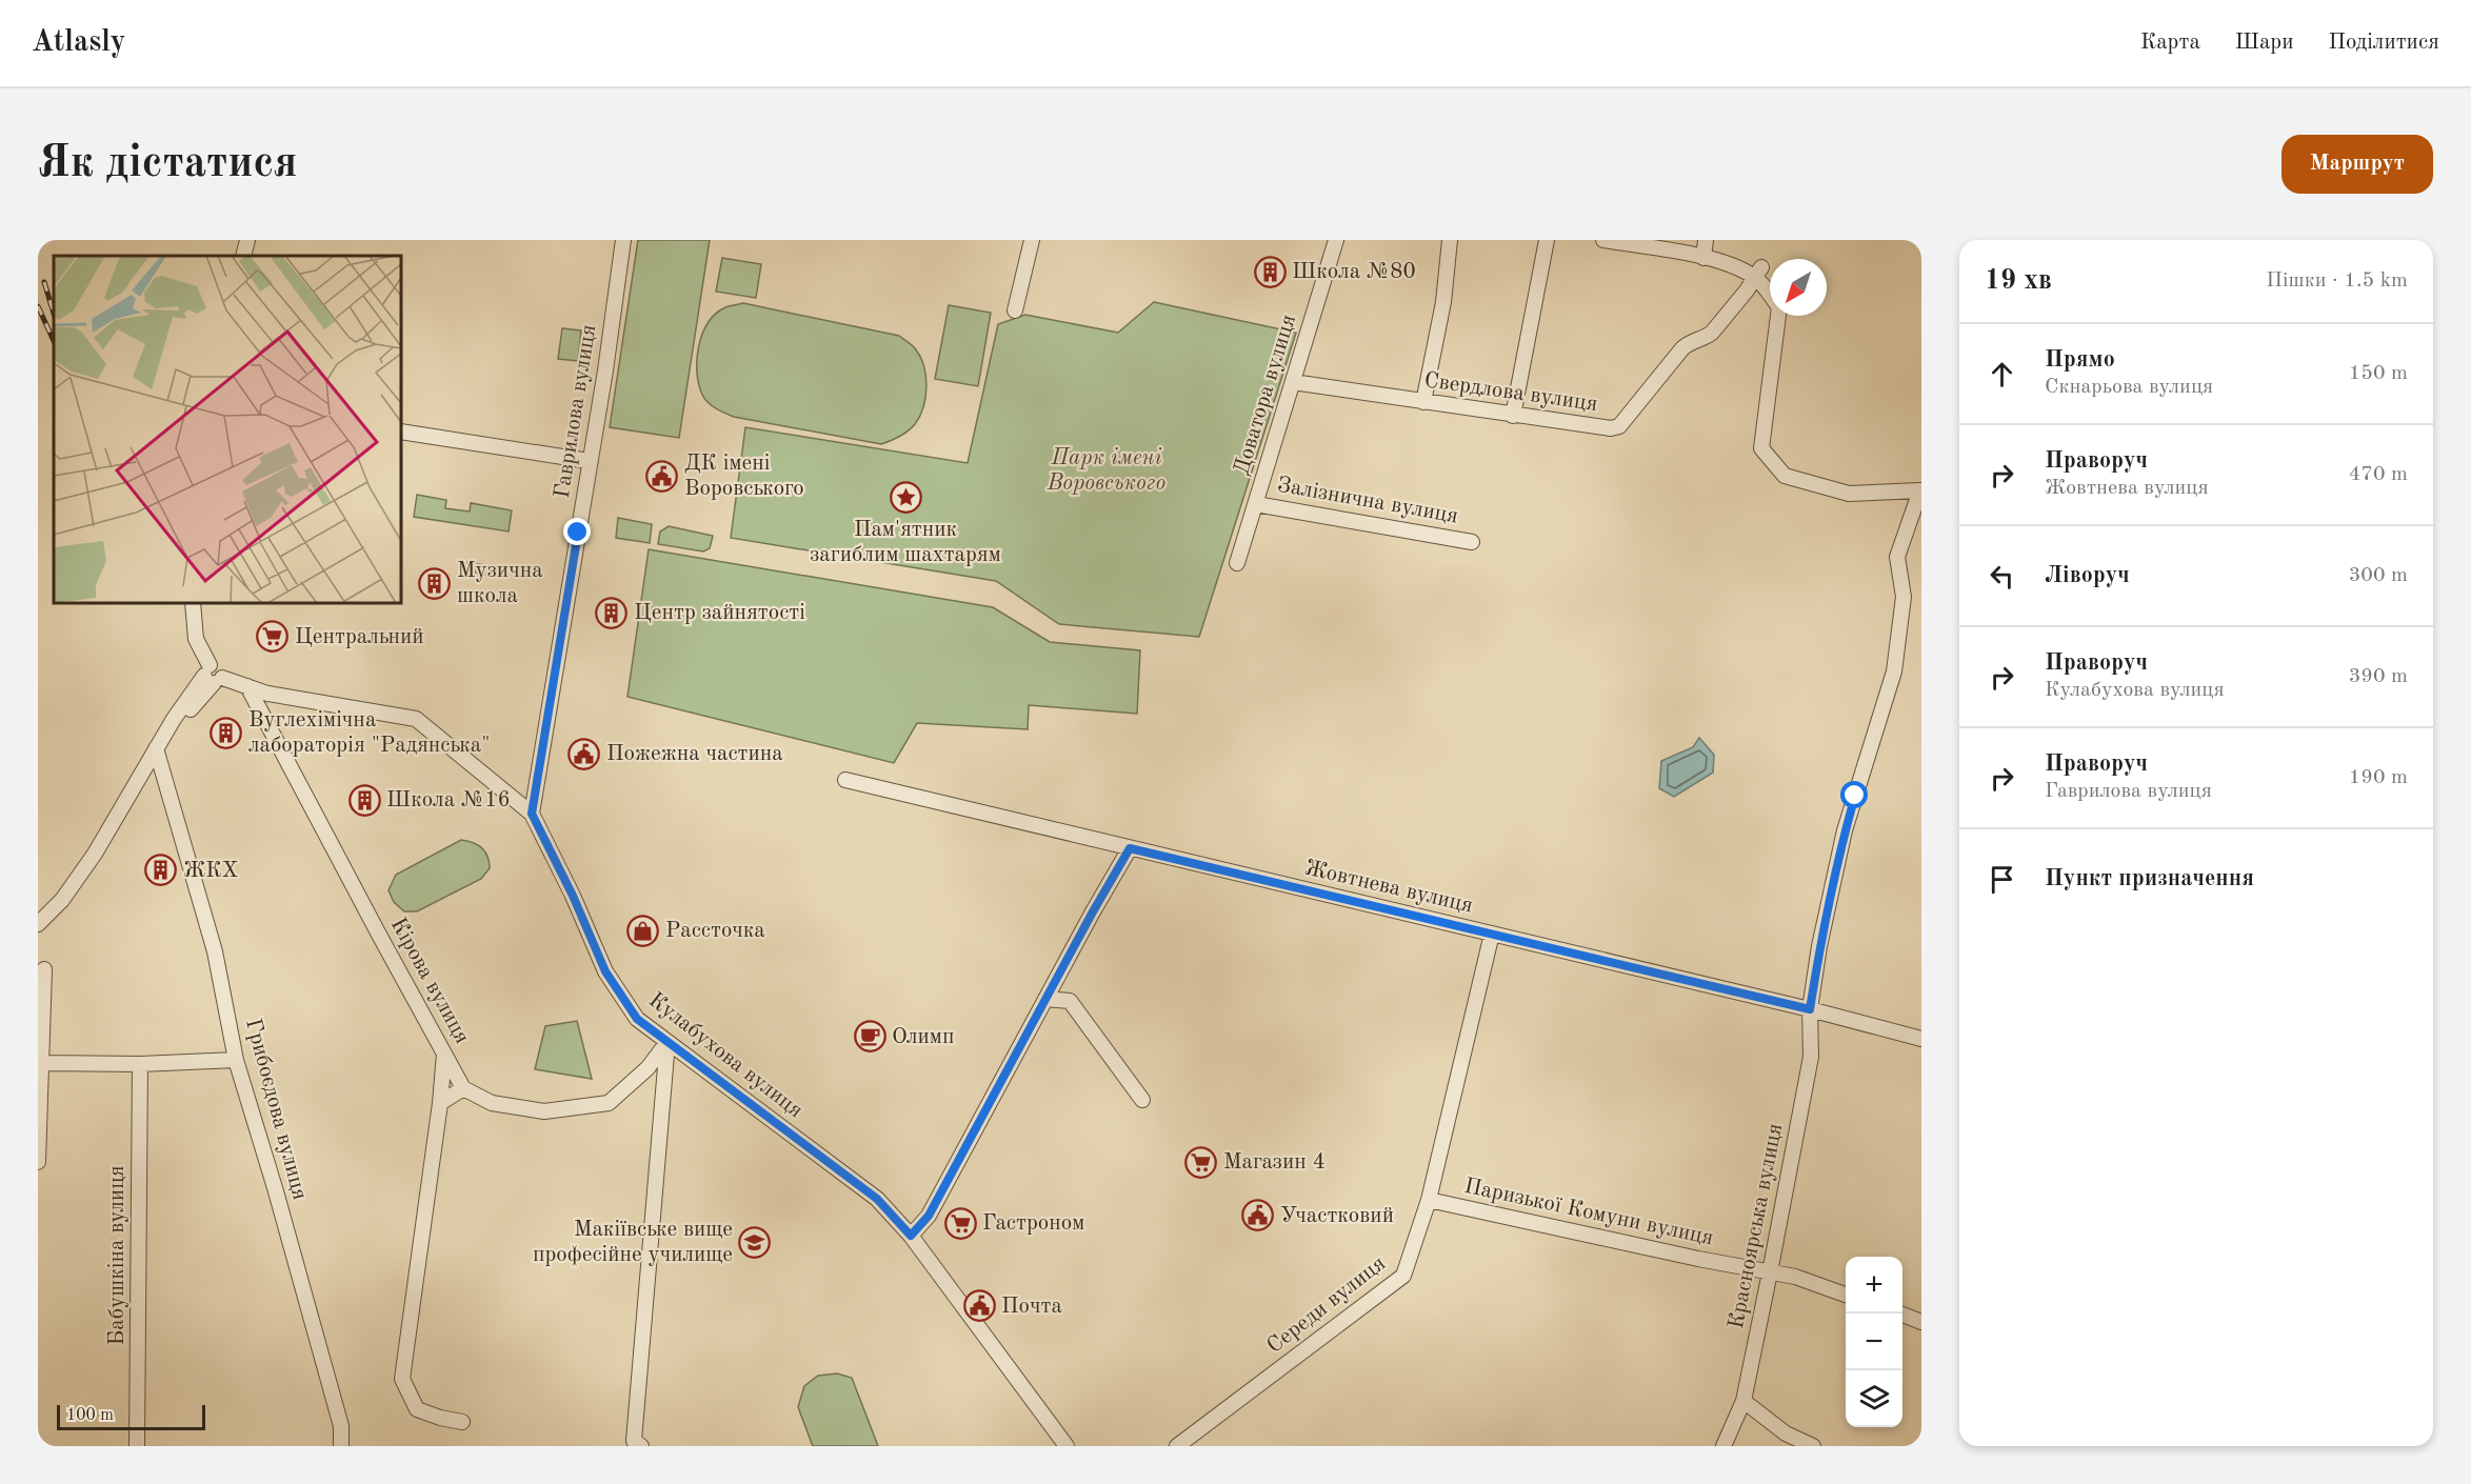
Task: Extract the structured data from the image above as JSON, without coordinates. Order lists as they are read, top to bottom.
{
  "streets": {
    "street": [
      "Свердлова вулиця",
      "Доватора вулиця",
      "Гаврилова вулиця",
      "Залізнична вулиця",
      "Жовтнева вулиця",
      "Кірова вулиця",
      "Кулабухова вулиця",
      "Грибоєдова вулиця",
      "Паризької Комуни вулиця",
      "Красноярська вулиця",
      "Бабушкіна вулиця",
      "Середи вулиця"
    ]
  },
  "crossings": [
    ["Свердлова вулиця", "Доватора вулиця"],
    ["Доватора вулиця", "Залізнична вулиця"],
    ["Гаврилова вулиця", "Кулабухова вулиця"],
    ["Жовтнева вулиця", "Красноярська вулиця"],
    ["Жовтнева вулиця", "Середи вулиця"],
    ["Кірова вулиця", "Кулабухова вулиця"],
    ["Паризької Комуни вулиця", "Красноярська вулиця"],
    ["Паризької Комуни вулиця", "Середи вулиця"]
  ],
  "parks": ["Парк імені Воровського"],
  "places": {
    "building": [
      "Школа №80",
      "Музична школа",
      "Центр зайнятості",
      "Вуглехімічна лабораторія \"Радянська\"",
      "Школа №16",
      "ЖКХ"
    ],
    "public building": [
      "ДК імені Воровського",
      "Пожежна частина",
      "Участковий",
      "Почта"
    ],
    "place": ["Пам'ятник загиблим шахтарям"],
    "supermarket": ["Центральний", "Магазин 4", "Гастроном"],
    "shop": ["Рассточка"],
    "cafe": ["Олимп"],
    "school or university": ["Макіївське вище професійне училище"]
  },
  "scale_bar": "100 m",
  "north": "bottom left",
  "page": {
    "header": "Atlasly",
    "nav": ["Карта", "Шари", "Поділитися"],
    "buttons": "Маршрут",
    "title": "Як дістатися",
    "heading": ["19 хв", "Пішки · 1.5 km"],
    "list": [
      ["Прямо", "Скнарьова вулиця", "150 m"],
      ["Праворуч", "Жовтнева вулиця", "470 m"],
      ["Ліворуч", "300 m"],
      ["Праворуч", "Кулабухова вулиця", "390 m"],
      ["Праворуч", "Гаврилова вулиця", "190 m"],
      "Пункт призначення"
    ],
    "map_buttons": ["+", "−"],
    "scale": "100 m"
  }
}
